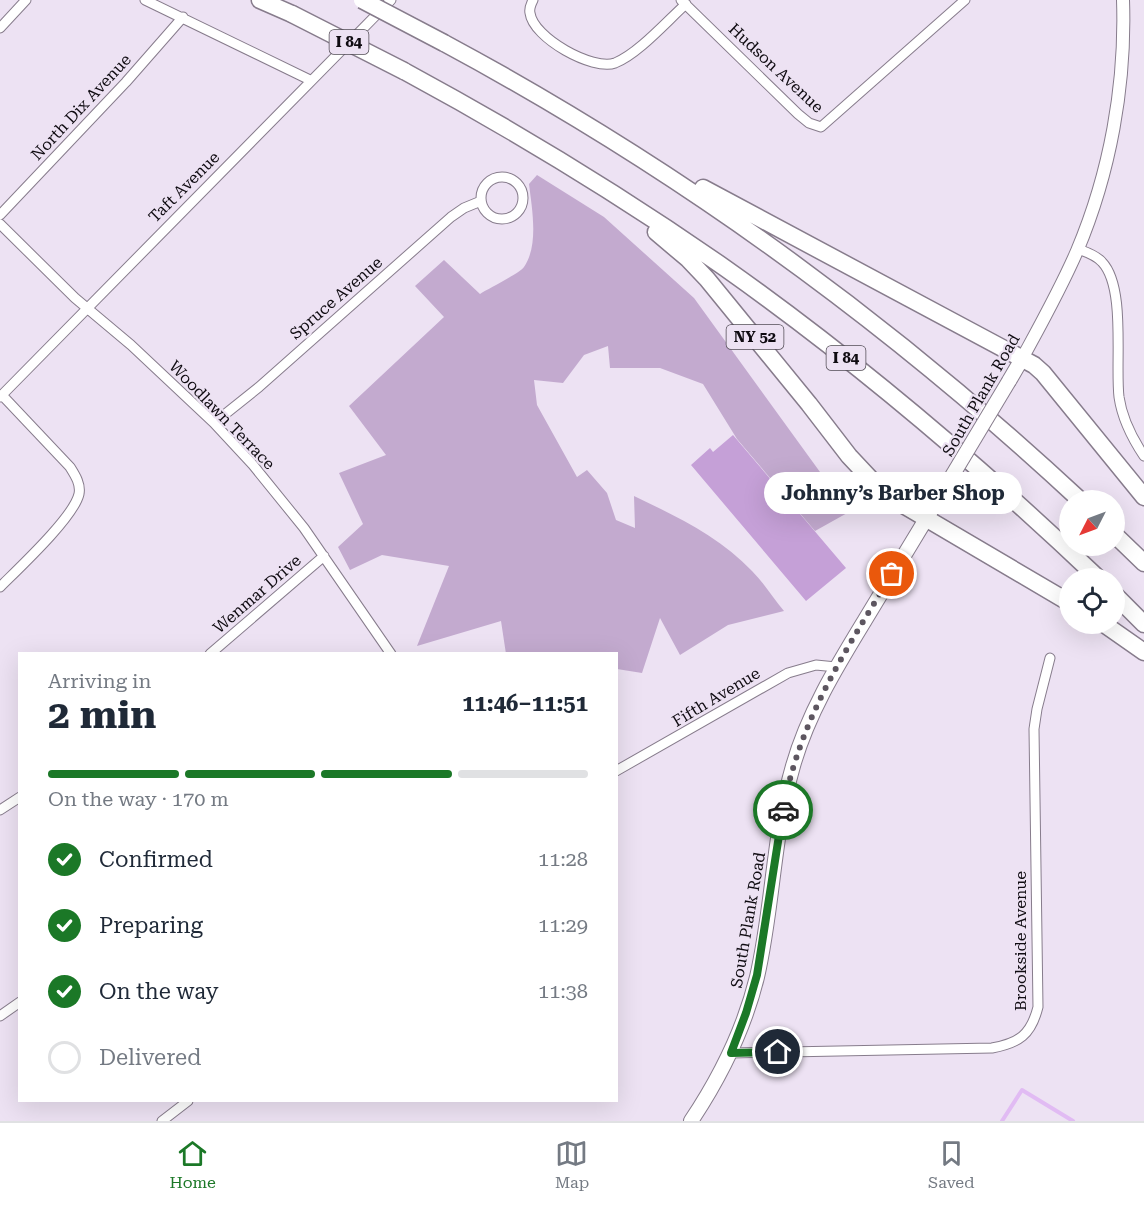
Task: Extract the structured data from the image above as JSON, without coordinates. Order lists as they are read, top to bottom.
{
  "streets": {
    "highway": ["I 84", "NY 52"],
    "main road": ["South Plank Road"],
    "street": [
      "Hudson Avenue",
      "North Dix Avenue",
      "Taft Avenue",
      "Spruce Avenue",
      "Woodlawn Terrace",
      "Wenmar Drive",
      "Fifth Avenue",
      "Brookside Avenue"
    ]
  },
  "crossings": [
    ["I 84", "NY 52"],
    ["Taft Avenue", "Woodlawn Terrace"],
    ["Spruce Avenue", "Woodlawn Terrace"],
    ["NY 52", "South Plank Road"],
    ["South Plank Road", "Fifth Avenue"],
    ["South Plank Road", "Brookside Avenue"],
    ["Woodlawn Terrace", "Wenmar Drive"]
  ],
  "places": ["Johnny’s Barber Shop"],
  "north": "bottom left",
  "page": {
    "bubble": "Johnny’s Barber Shop",
    "heading": ["2 min", "Arriving in", "11:46–11:51"],
    "bar": "On the way · 170 m",
    "list": [
      ["Confirmed", "11:28"],
      ["Preparing", "11:29"],
      ["On the way", "11:38"],
      "Delivered"
    ],
    "tabs": ["Home", "Map", "Saved"]
  }
}
